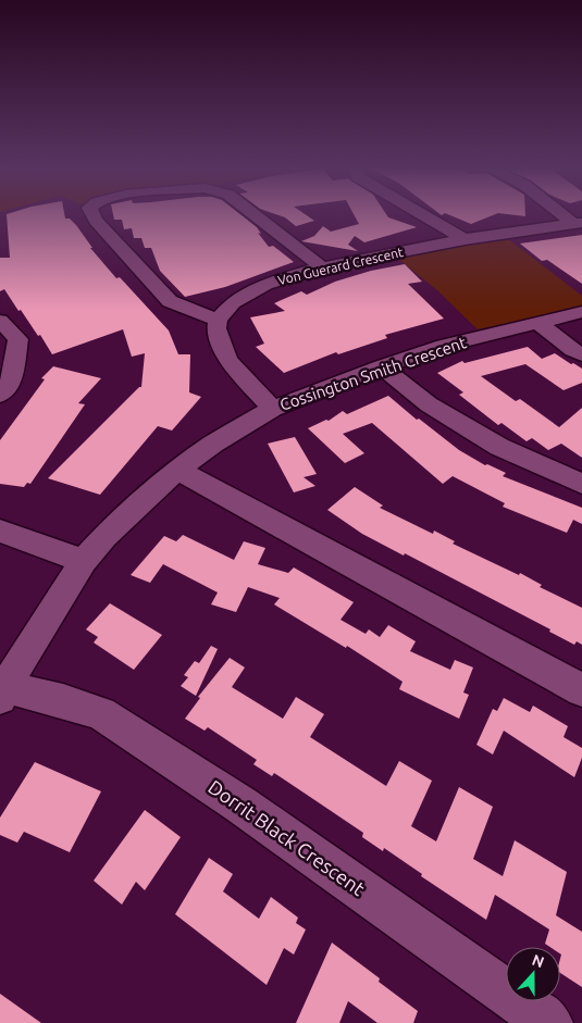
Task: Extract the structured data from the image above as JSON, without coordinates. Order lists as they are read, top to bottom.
{
  "streets": {
    "street": ["Von Guerard Crescent", "Cossington Smith Crescent", "Dorrit Black Crescent"]
  },
  "crossings": [
    ["Cossington Smith Crescent", "Dorrit Black Crescent"]
  ],
  "north": "top"
}
